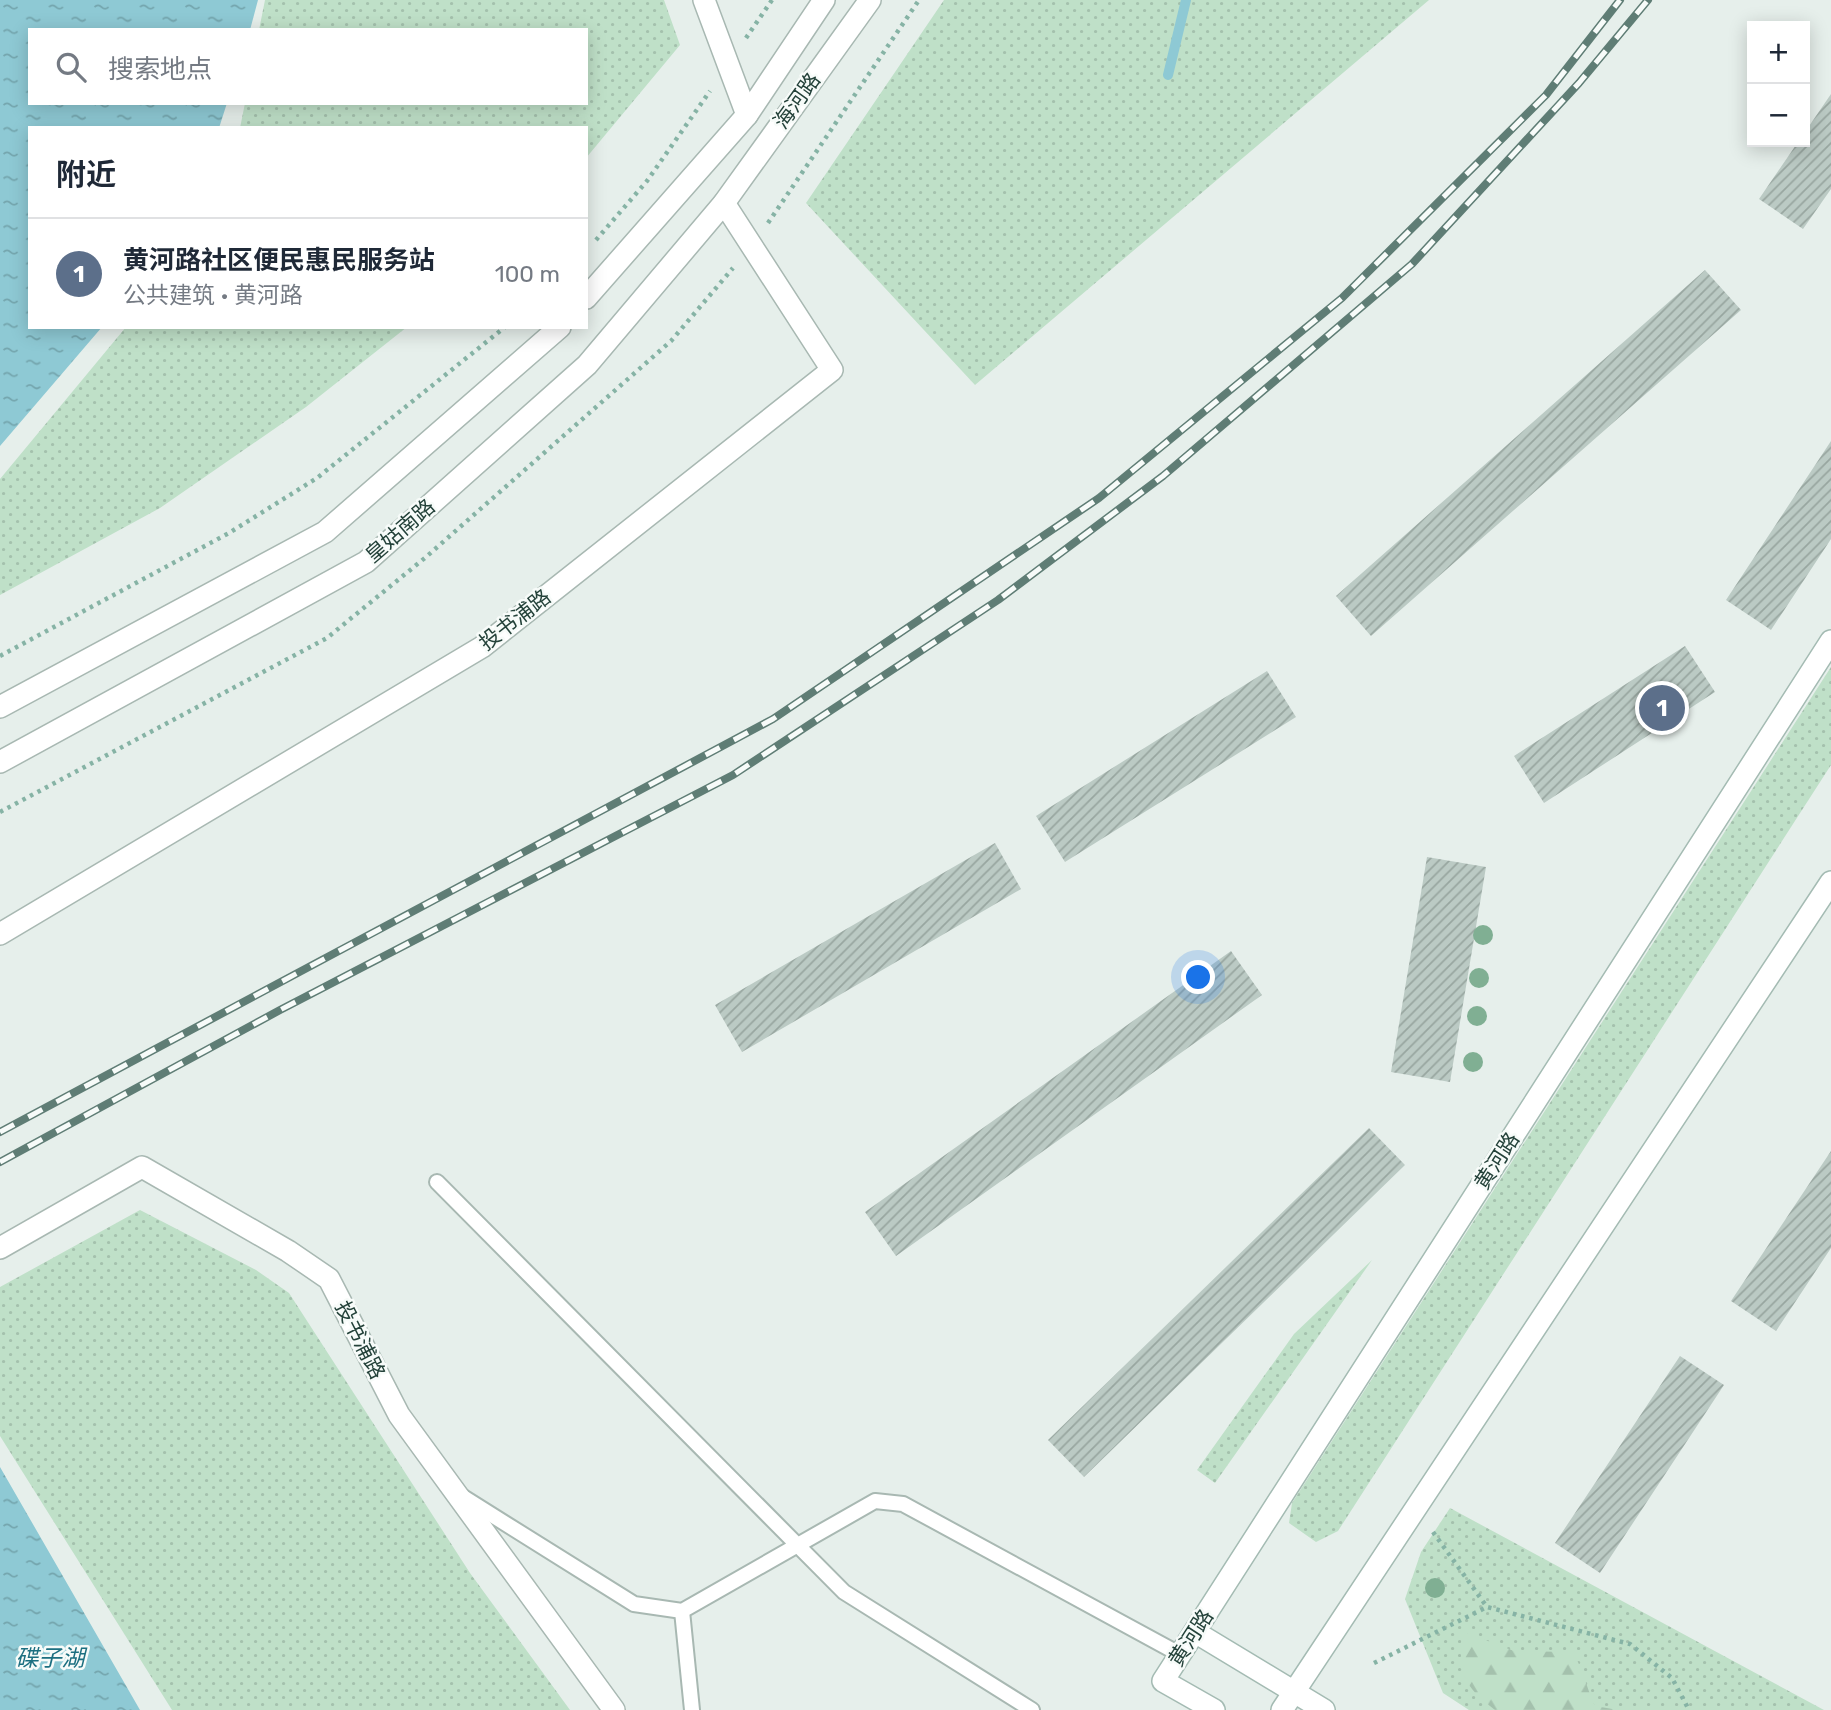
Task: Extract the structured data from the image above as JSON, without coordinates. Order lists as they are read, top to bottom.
{
  "streets": {
    "street": [
      "海河路",
      "皇姑南路",
      "投书浦路",
      "黄河路"
    ]
  },
  "crossings": [
    ["海河路", "皇姑南路"],
    ["海河路", "投书浦路"],
    ["皇姑南路", "投书浦路"]
  ],
  "water": ["碟子湖"],
  "page": {
    "map_buttons": ["+", "−"],
    "search": "搜索地点",
    "heading": "附近",
    "list": [
      {
        "mark": "1",
        "name": "黄河路社区便民惠民服务站",
        "note": "公共建筑 · 黄河路",
        "value": "100 m"
      }
    ],
    "pins": "1"
  }
}
